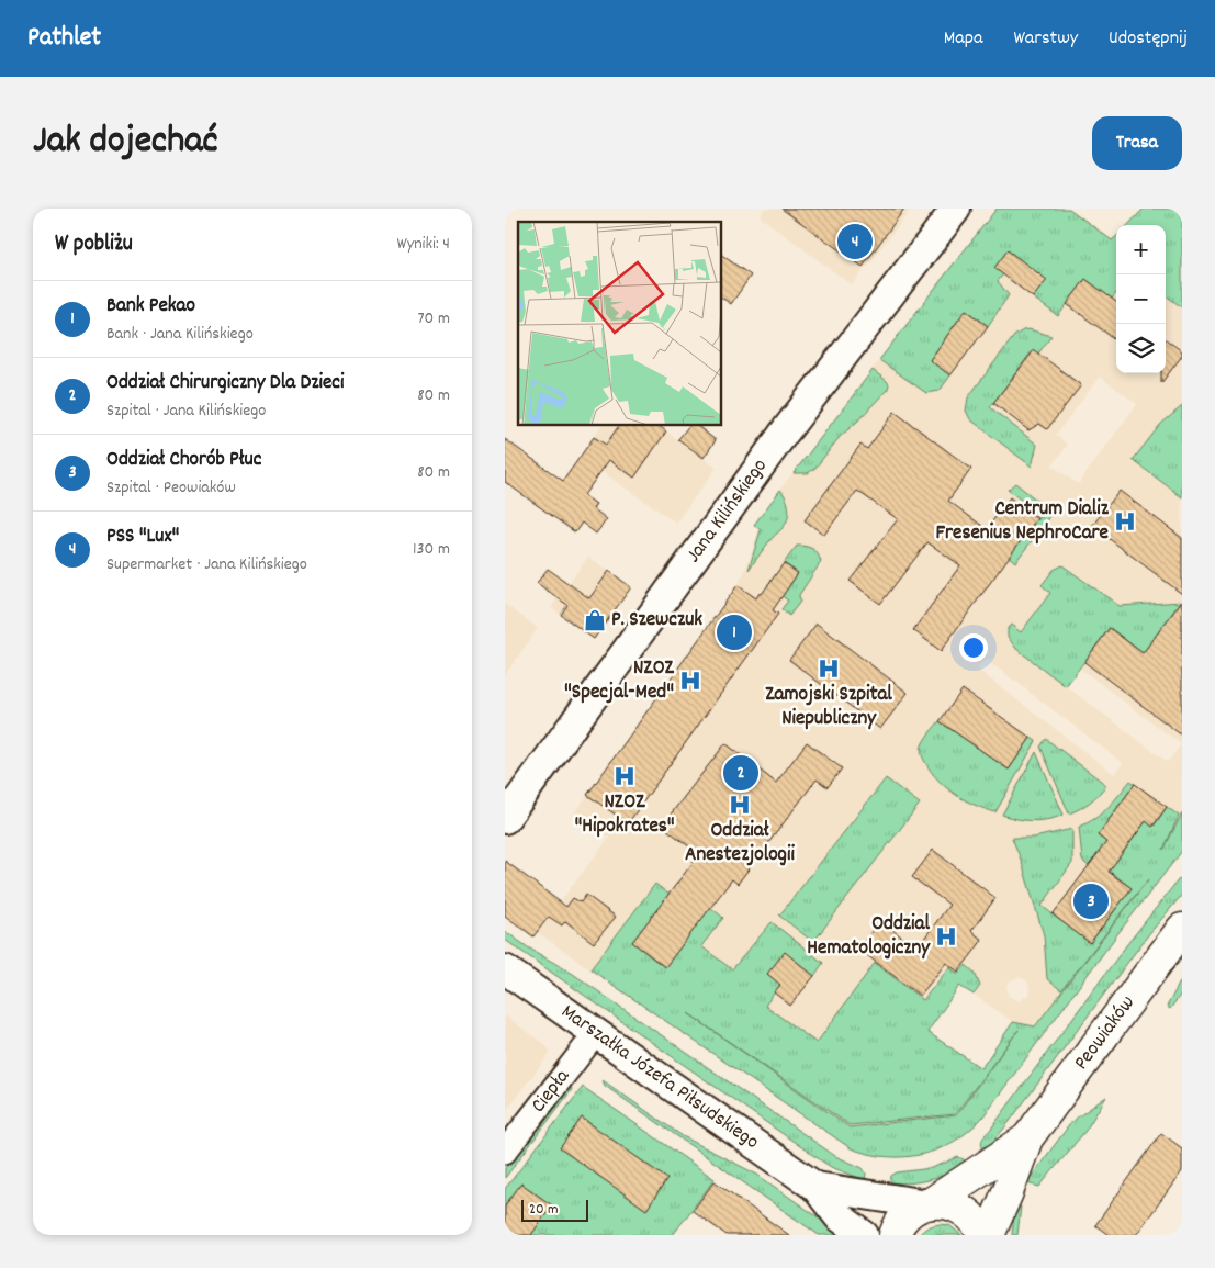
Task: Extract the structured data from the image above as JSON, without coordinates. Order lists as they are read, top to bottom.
{
  "streets": {
    "main road": ["Peowiaków"],
    "street": ["Jana Kilińskiego", "Marszałka Józefa Piłsudskiego", "Ciepła"]
  },
  "crossings": [
    ["Peowiaków", "Marszałka Józefa Piłsudskiego"],
    ["Marszałka Józefa Piłsudskiego", "Ciepła"]
  ],
  "places": {
    "hospital": [
      "Centrum Dializ Fresenius NephroCare",
      "Zamojski Szpital Niepubliczny",
      "NZOZ \"Specjal-Med\"",
      "NZOZ \"Hipokrates\"",
      "Oddział Anestezjologii",
      "Oddzial Hematologiczny"
    ],
    "shop": ["P. Szewczuk"]
  },
  "scale_bar": "20 m",
  "page": {
    "header": "Pathlet",
    "nav": ["Mapa", "Warstwy", "Udostępnij"],
    "title": "Jak dojechać",
    "buttons": "Trasa",
    "heading": ["W pobliżu", "Wyniki: 4"],
    "pins": [
      "4",
      "1",
      "2",
      "3"
    ],
    "map_buttons": ["+", "−"],
    "list": [
      {
        "mark": "1",
        "name": "Bank Pekao",
        "note": "Bank · Jana Kilińskiego",
        "value": "70 m"
      },
      {
        "mark": "2",
        "name": "Oddział Chirurgiczny Dla Dzieci",
        "note": "Szpital · Jana Kilińskiego",
        "value": "80 m"
      },
      {
        "mark": "3",
        "name": "Oddział Chorób Płuc",
        "note": "Szpital · Peowiaków",
        "value": "80 m"
      },
      {
        "mark": "4",
        "name": "PSS \"Lux\"",
        "note": "Supermarket · Jana Kilińskiego",
        "value": "130 m"
      }
    ],
    "scale": "20 m"
  }
}
